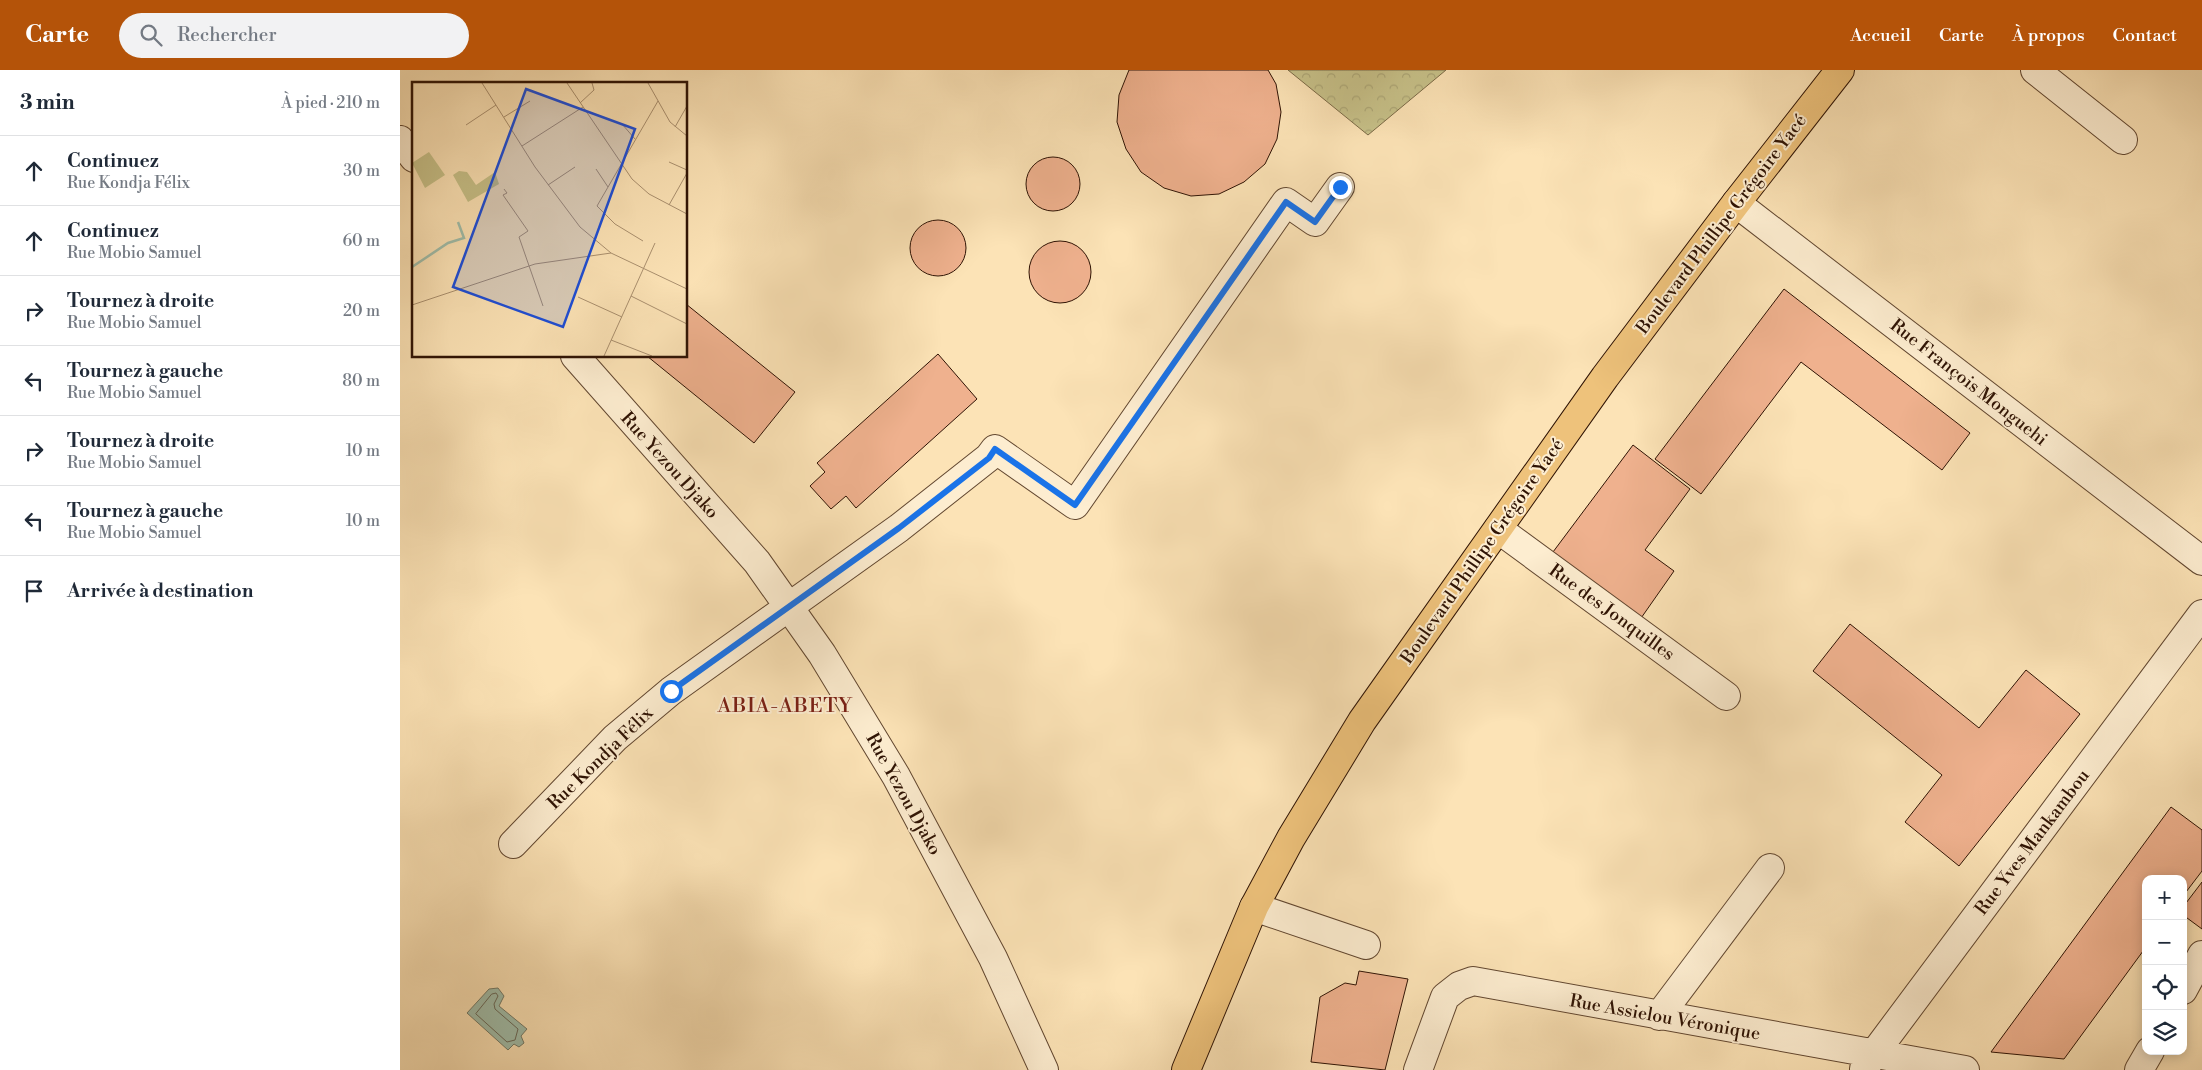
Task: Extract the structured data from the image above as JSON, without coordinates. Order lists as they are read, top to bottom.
{
  "streets": {
    "main road": ["Boulevard Phillipe Grégoire Yacé"],
    "street": [
      "Rue François Monguehi",
      "Rue Yezou Djako",
      "Rue des Jonquilles",
      "Rue Kondja Félix",
      "Rue Yves Mankambou",
      "Rue Assielou Véronique"
    ]
  },
  "crossings": [
    ["Boulevard Phillipe Grégoire Yacé", "Rue François Monguehi"],
    ["Boulevard Phillipe Grégoire Yacé", "Rue des Jonquilles"],
    ["Rue Yezou Djako", "Rue Kondja Félix"],
    ["Rue Yves Mankambou", "Rue Assielou Véronique"]
  ],
  "districts": ["ABIA-ABETY"],
  "page": {
    "header": "Carte",
    "search": "Rechercher",
    "nav": [
      "Accueil",
      "Carte",
      "À propos",
      "Contact"
    ],
    "heading": ["3 min", "À pied · 210 m"],
    "list": [
      ["Continuez", "Rue Kondja Félix", "30 m"],
      ["Continuez", "Rue Mobio Samuel", "60 m"],
      ["Tournez à droite", "Rue Mobio Samuel", "20 m"],
      ["Tournez à gauche", "Rue Mobio Samuel", "80 m"],
      ["Tournez à droite", "Rue Mobio Samuel", "10 m"],
      ["Tournez à gauche", "Rue Mobio Samuel", "10 m"],
      "Arrivée à destination"
    ],
    "map_buttons": ["+", "−"]
  }
}
